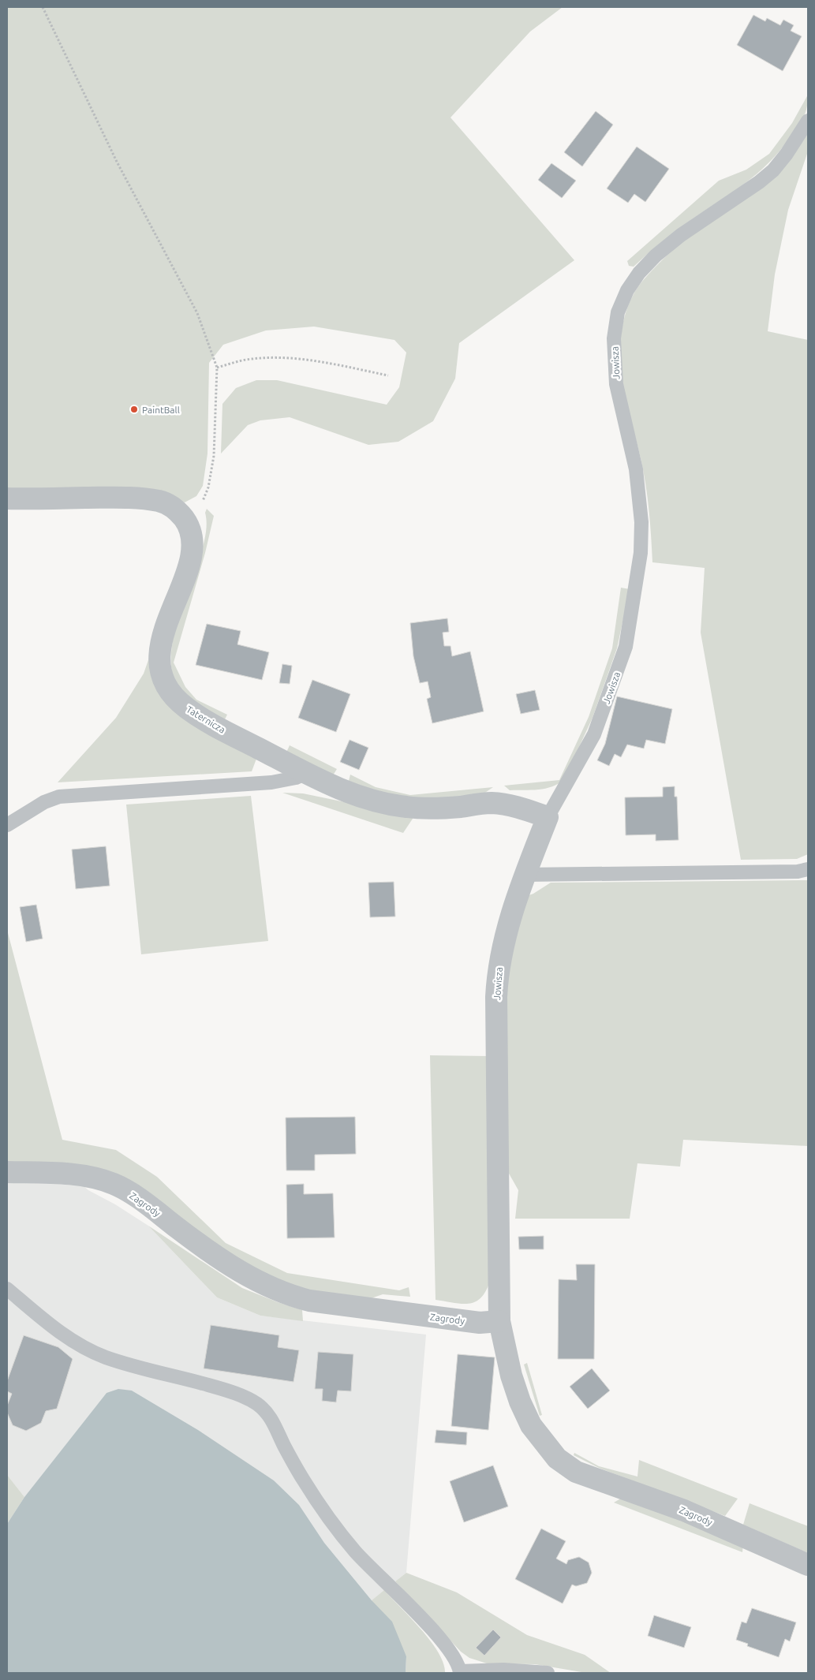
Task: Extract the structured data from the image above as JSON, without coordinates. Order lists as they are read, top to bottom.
{
  "streets": {
    "street": ["Jowisza", "Taternicza", "Zagrody"]
  },
  "crossings": [
    ["Jowisza", "Taternicza"],
    ["Jowisza", "Zagrody"]
  ],
  "places": ["PaintBall"]
}
